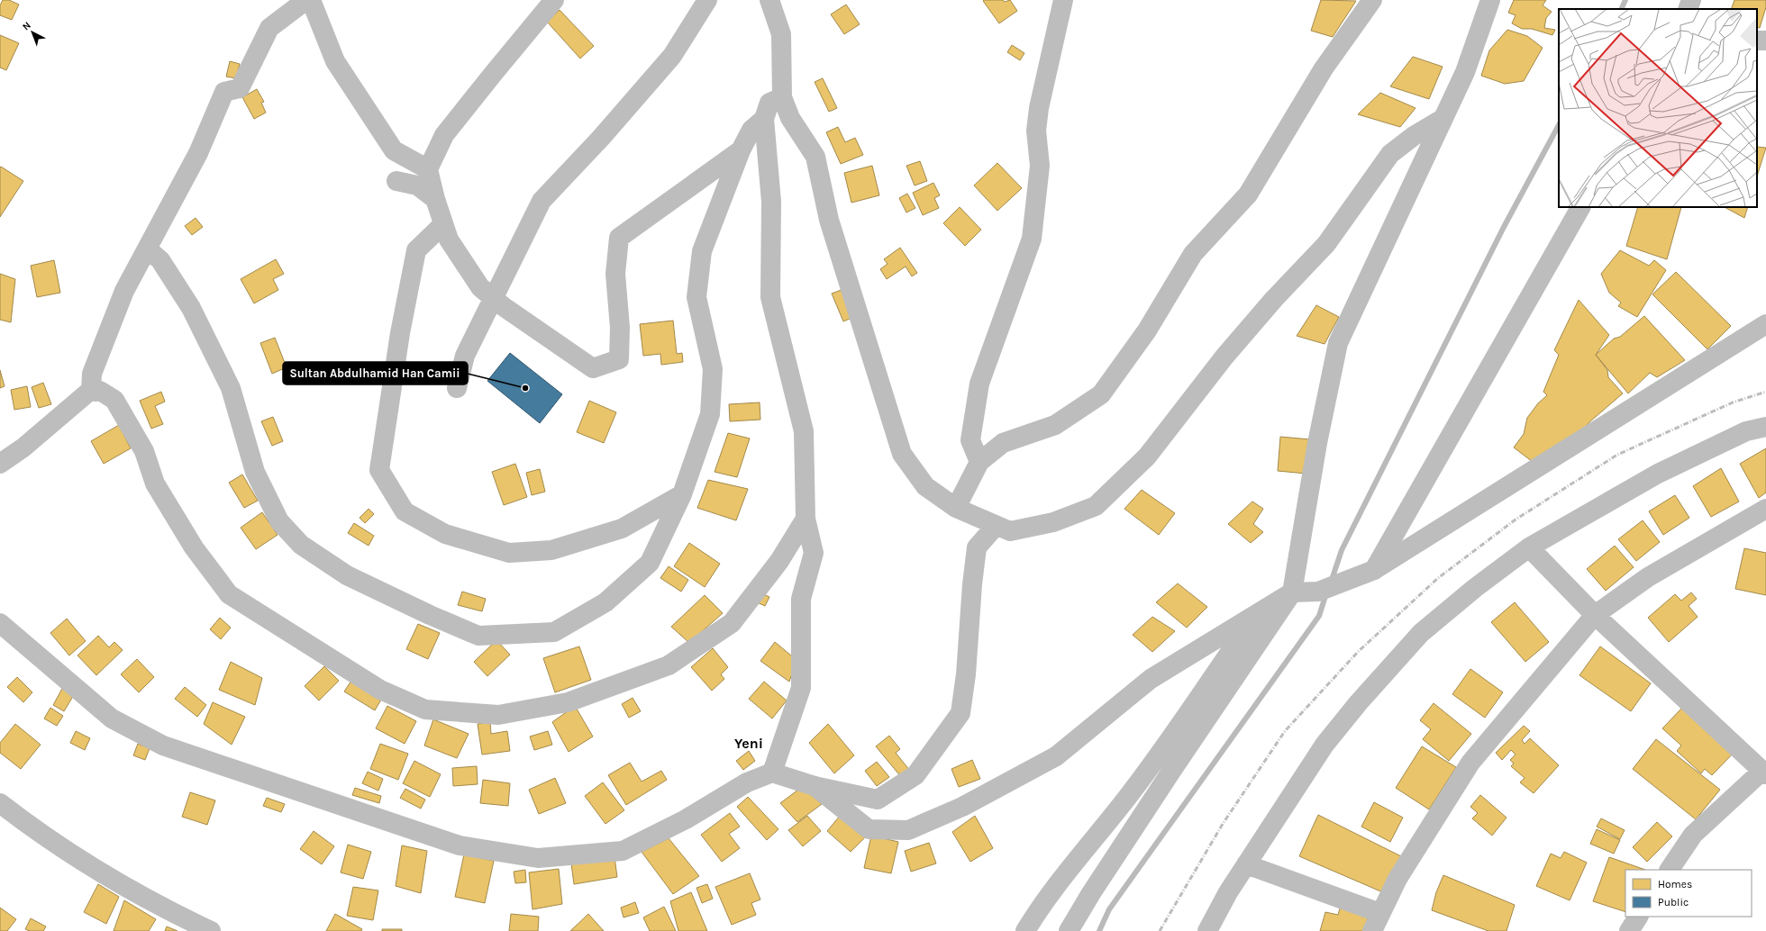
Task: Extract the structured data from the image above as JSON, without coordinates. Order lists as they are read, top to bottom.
{
  "districts": ["Yeni"],
  "places": ["Sultan Abdulhamid Han Camii"],
  "legend": ["Homes", "Public"],
  "north": "top left"
}
